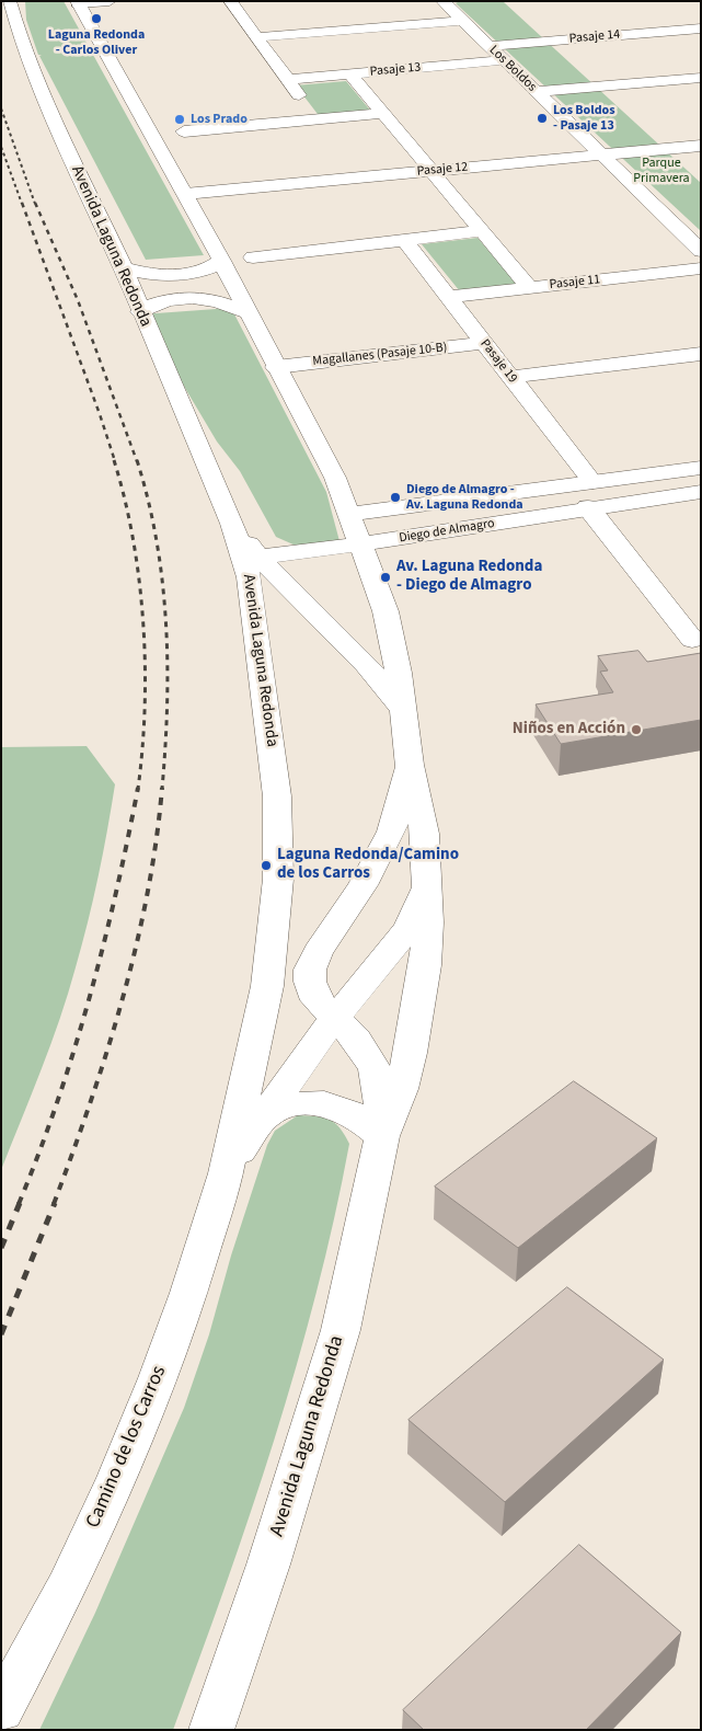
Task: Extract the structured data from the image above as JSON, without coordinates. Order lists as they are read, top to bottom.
{
  "streets": {
    "street": [
      "Pasaje 14",
      "Los Boldos",
      "Pasaje 13",
      "Pasaje 12",
      "Avenida Laguna Redonda",
      "Pasaje 11",
      "Magallanes (Pasaje 10-B)",
      "Pasaje 19",
      "Diego de Almagro",
      "Camino de los Carros"
    ]
  },
  "crossings": [
    ["Pasaje 14", "Los Boldos"],
    ["Los Boldos", "Pasaje 13"],
    ["Los Boldos", "Pasaje 12"],
    ["Pasaje 12", "Avenida Laguna Redonda"],
    ["Avenida Laguna Redonda", "Magallanes (Pasaje 10-B)"],
    ["Avenida Laguna Redonda", "Diego de Almagro"],
    ["Avenida Laguna Redonda", "Camino de los Carros"],
    ["Pasaje 11", "Pasaje 19"],
    ["Magallanes (Pasaje 10-B)", "Pasaje 19"],
    ["Pasaje 19", "Diego de Almagro"]
  ],
  "parks": ["Parque Primavera"],
  "places": [
    "Laguna Redonda - Carlos Oliver",
    "Los Boldos - Pasaje 13",
    "Los Prado",
    "Diego de Almagro - Av. Laguna Redonda",
    "Av. Laguna Redonda - Diego de Almagro",
    "Niños en Acción",
    "Laguna Redonda/Camino de los Carros"
  ]
}
